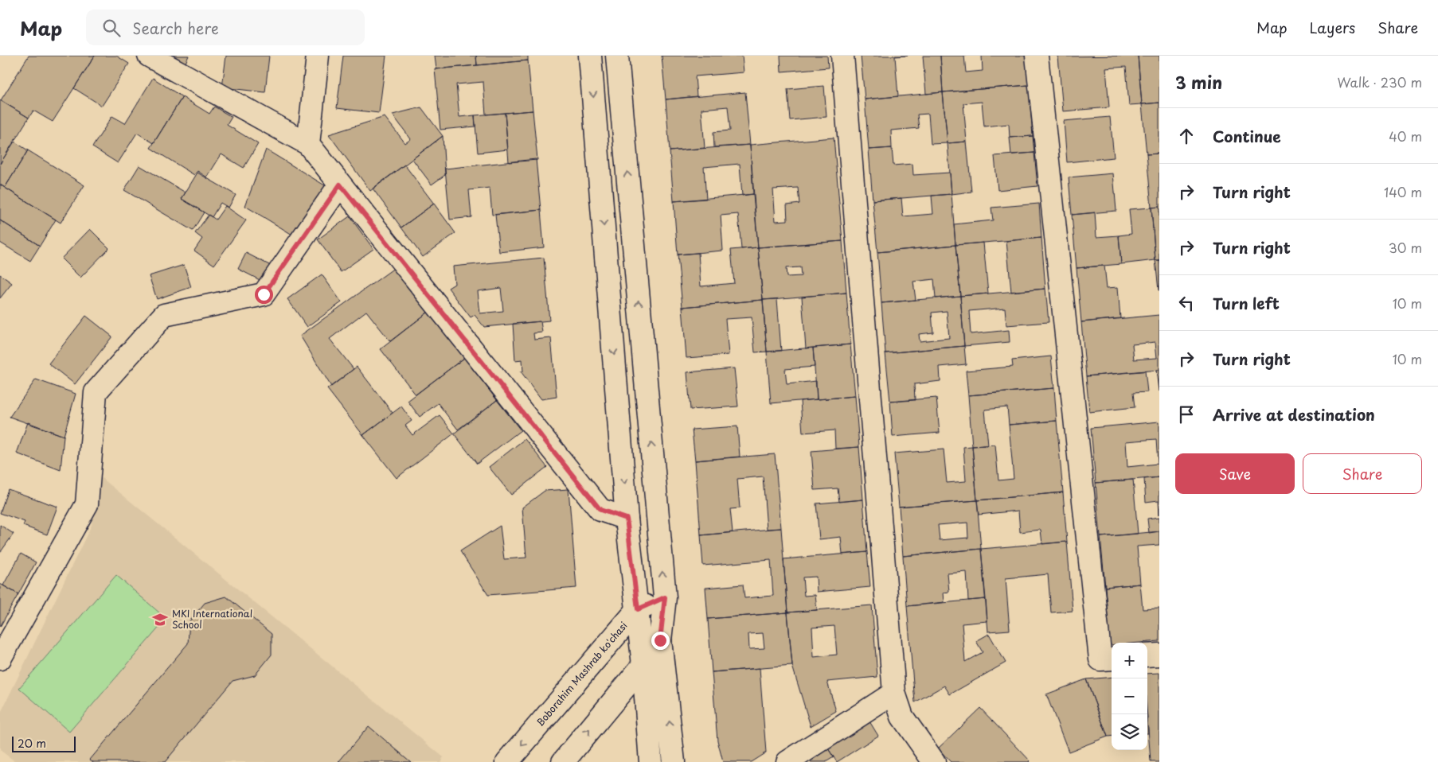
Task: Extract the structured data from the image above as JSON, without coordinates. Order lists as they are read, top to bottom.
{
  "streets": {
    "street": ["Boborahim Mashrab ko'chasi"]
  },
  "places": {
    "school or university": ["MKI International School"]
  },
  "scale_bar": "20 m",
  "page": {
    "header": "Map",
    "search": "Search here",
    "nav": ["Map", "Layers", "Share"],
    "heading": ["3 min", "Walk · 230 m"],
    "list": [
      ["Continue", "40 m"],
      ["Turn right", "140 m"],
      ["Turn right", "30 m"],
      ["Turn left", "10 m"],
      ["Turn right", "10 m"],
      "Arrive at destination"
    ],
    "buttons": ["Save", "Share"],
    "map_buttons": ["+", "−"],
    "scale": "20 m"
  }
}
